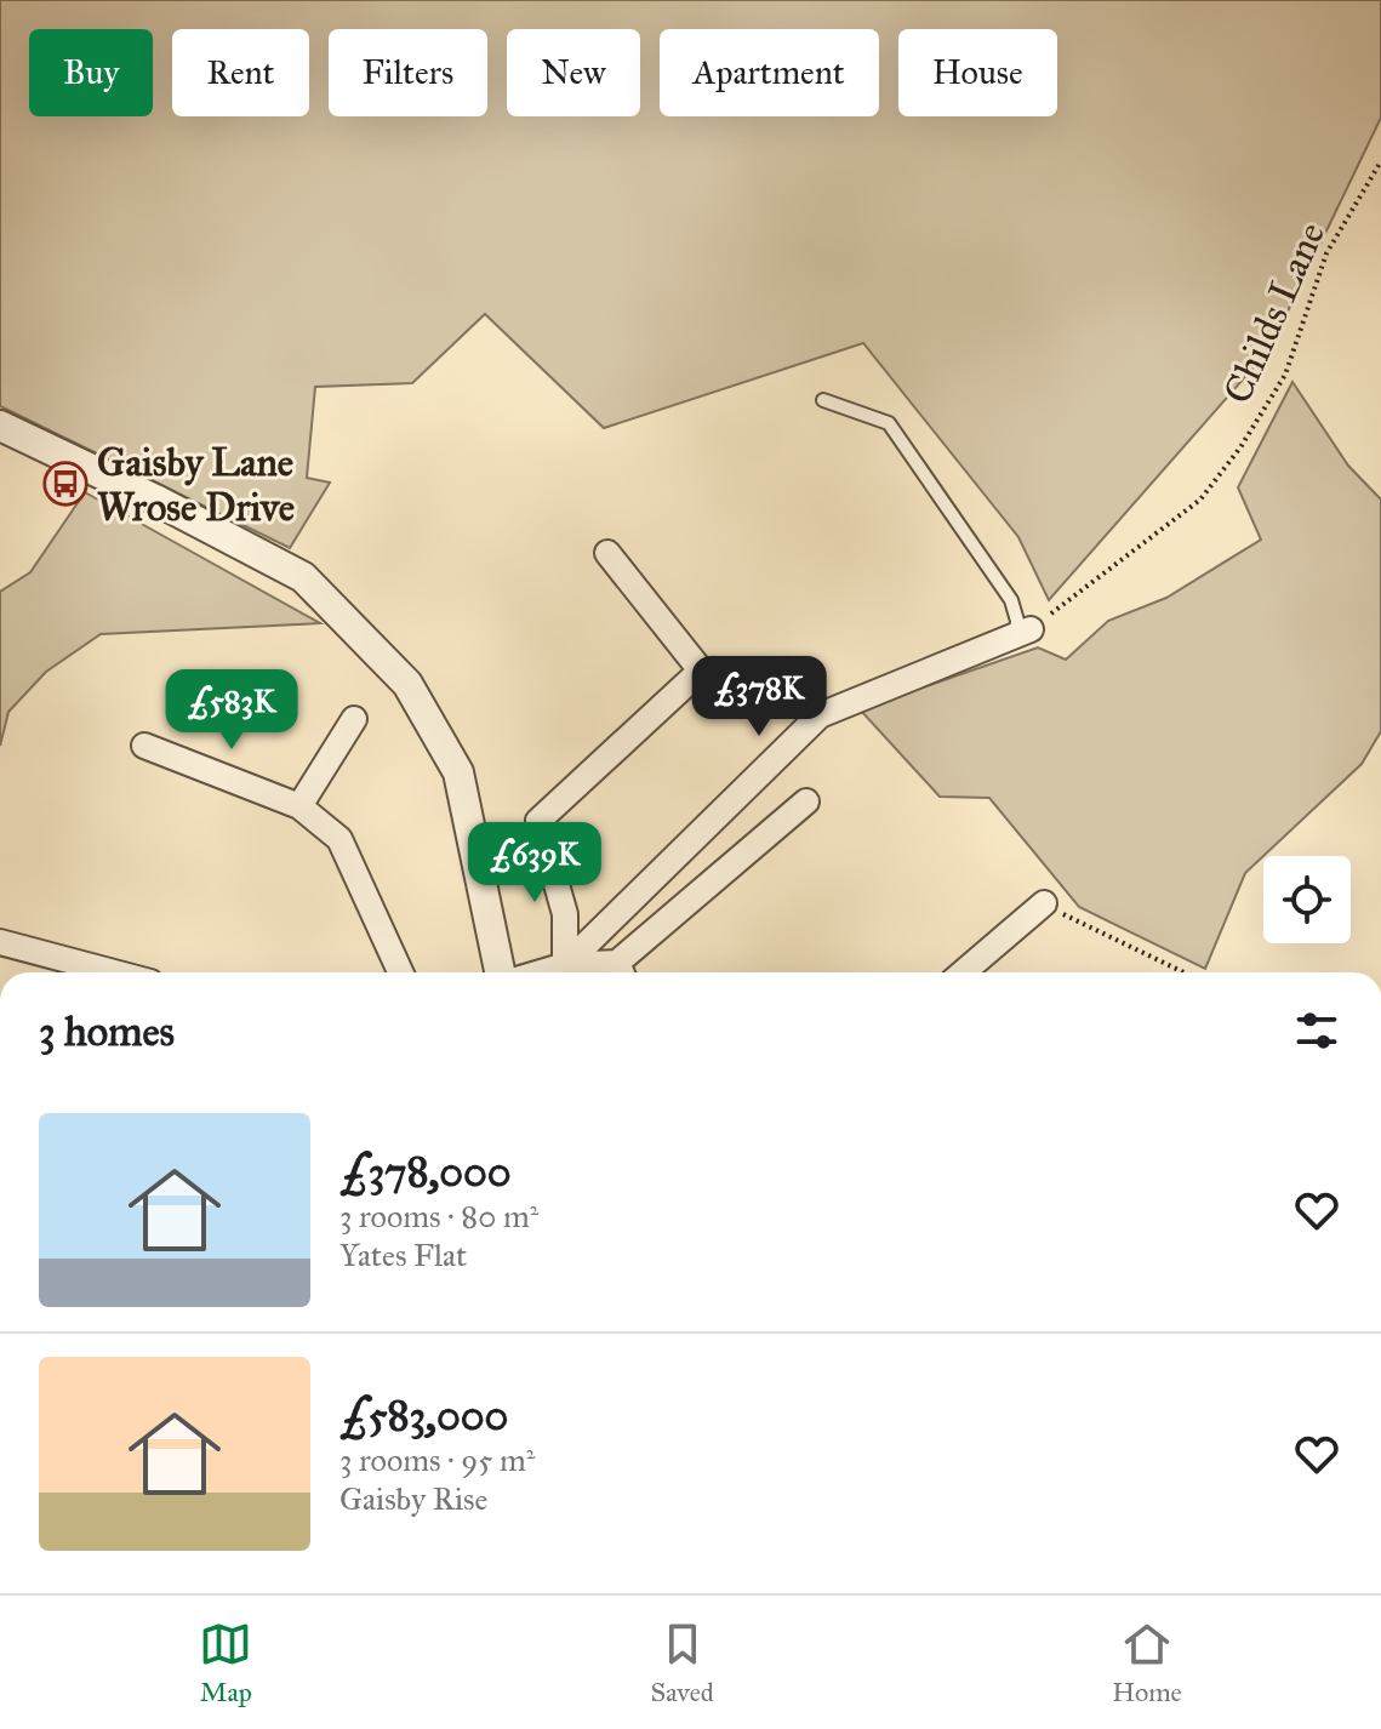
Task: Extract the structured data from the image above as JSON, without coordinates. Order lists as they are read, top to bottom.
{
  "streets": {
    "path": ["Childs Lane"]
  },
  "places": {
    "bus stop": ["Gaisby Lane Wrose Drive"]
  },
  "page": {
    "chip": [
      "Buy",
      "Rent",
      "Filters",
      "New",
      "Apartment",
      "House"
    ],
    "price": ["£378K", "£583K", "£639K"],
    "heading": "3 homes",
    "list": [
      {
        "name": "£378,000",
        "note": "3 rooms · 80 m² · Yates Flat"
      },
      {
        "name": "£583,000",
        "note": "3 rooms · 95 m² · Gaisby Rise"
      }
    ],
    "tabs": ["Map", "Saved", "Home"]
  }
}
